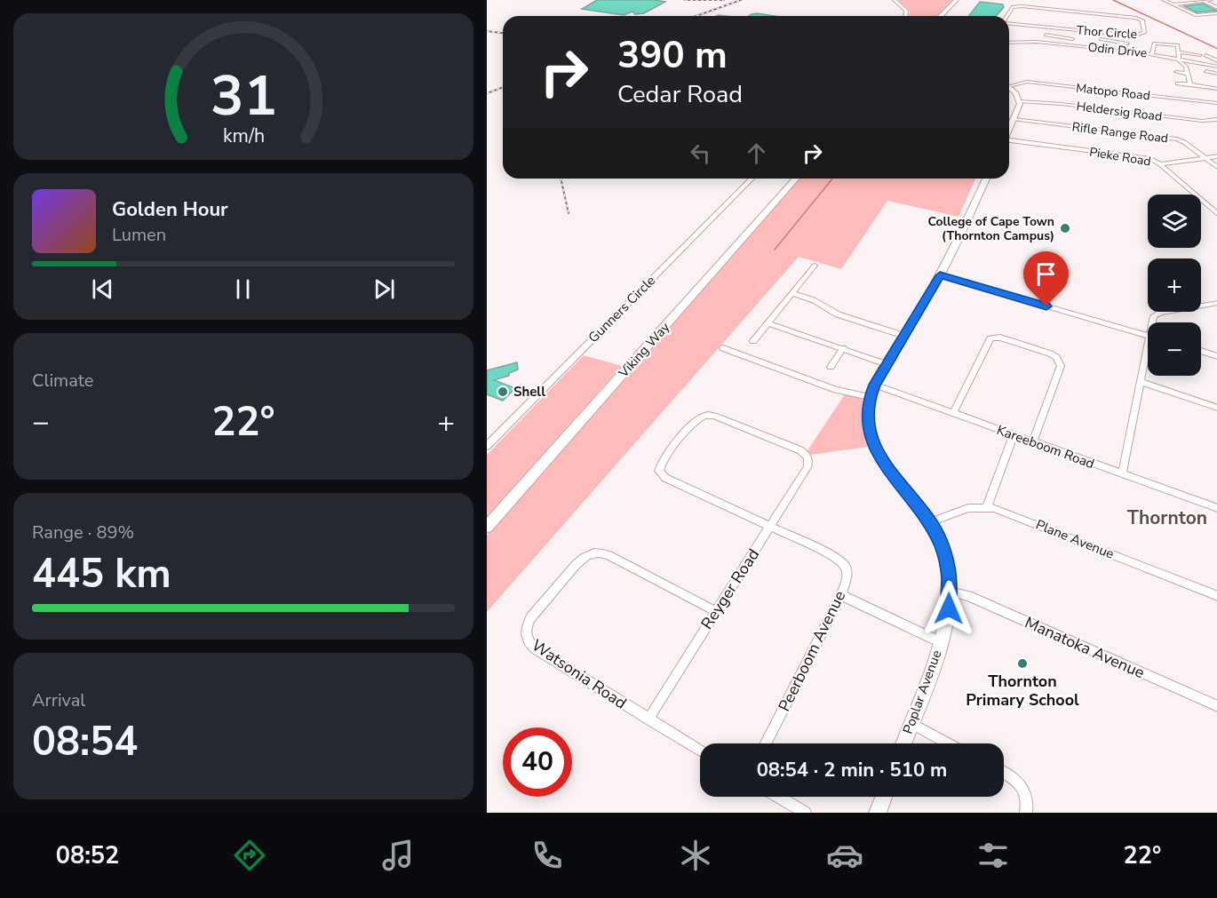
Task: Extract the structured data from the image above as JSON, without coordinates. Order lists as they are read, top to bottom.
{
  "streets": {
    "street": [
      "Thor Circle",
      "Odin Drive",
      "Matopo Road",
      "Heldersig Road",
      "Rifle Range Road",
      "Pieke Road",
      "Gunners Circle",
      "Viking Way",
      "Kareeboom Road",
      "Plane Avenue",
      "Reyger Road",
      "Manatoka Avenue",
      "Peerboom Avenue",
      "Watsonia Road",
      "Poplar Avenue"
    ]
  },
  "crossings": [
    ["Kareeboom Road", "Poplar Avenue"],
    ["Plane Avenue", "Poplar Avenue"],
    ["Reyger Road", "Peerboom Avenue"],
    ["Reyger Road", "Watsonia Road"],
    ["Manatoka Avenue", "Poplar Avenue"]
  ],
  "districts": ["Thornton"],
  "places": ["College of Cape Town (Thornton Campus)", "Shell", "Thornton Primary School"],
  "page": {
    "turn": ["390 m", "Cedar Road"],
    "song": ["Golden Hour", "Lumen"],
    "map_buttons": ["+", "−"],
    "tile": [
      "Climate",
      ["Range · 89%", "445 km"],
      ["Arrival", "08:54"]
    ],
    "heat": ["−", "22°", "+"],
    "limit": "40",
    "trip": "08:54 · 2 min · 510 m",
    "tabs": ["08:52", "22°"],
    "gauge": ["31", "km/h"]
  }
}
